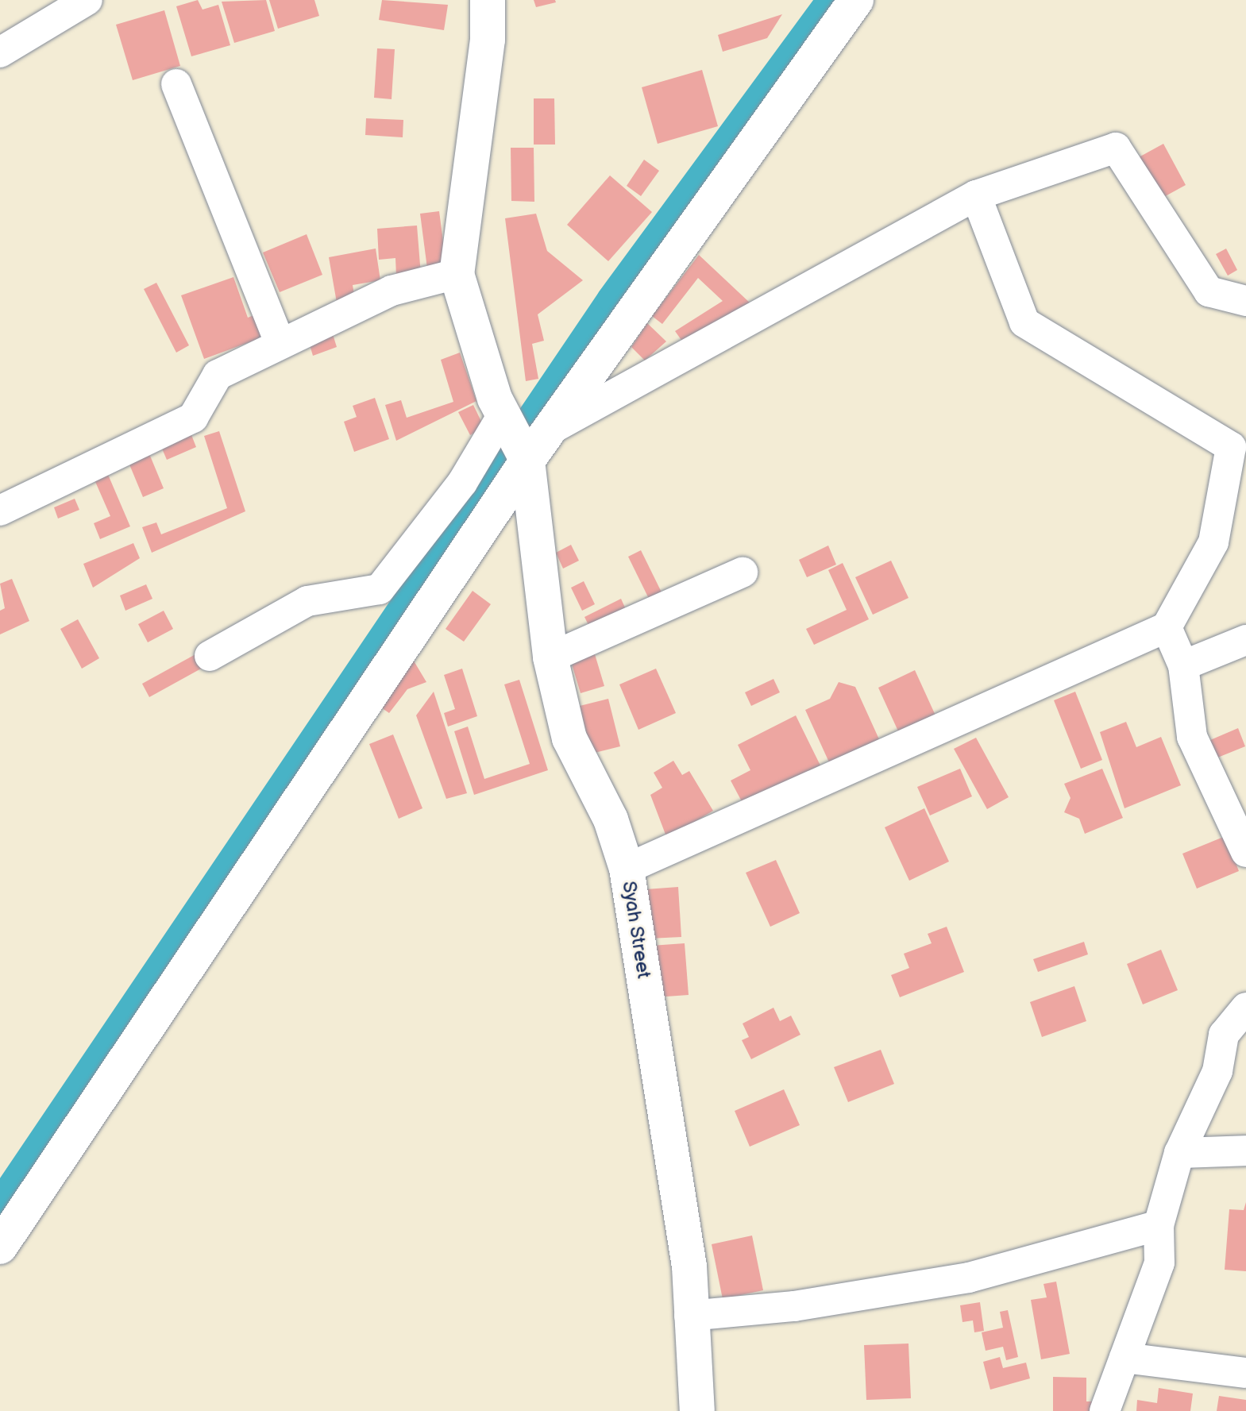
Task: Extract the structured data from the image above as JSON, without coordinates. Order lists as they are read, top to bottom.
{
  "streets": {
    "street": ["Syah Street"]
  }
}
